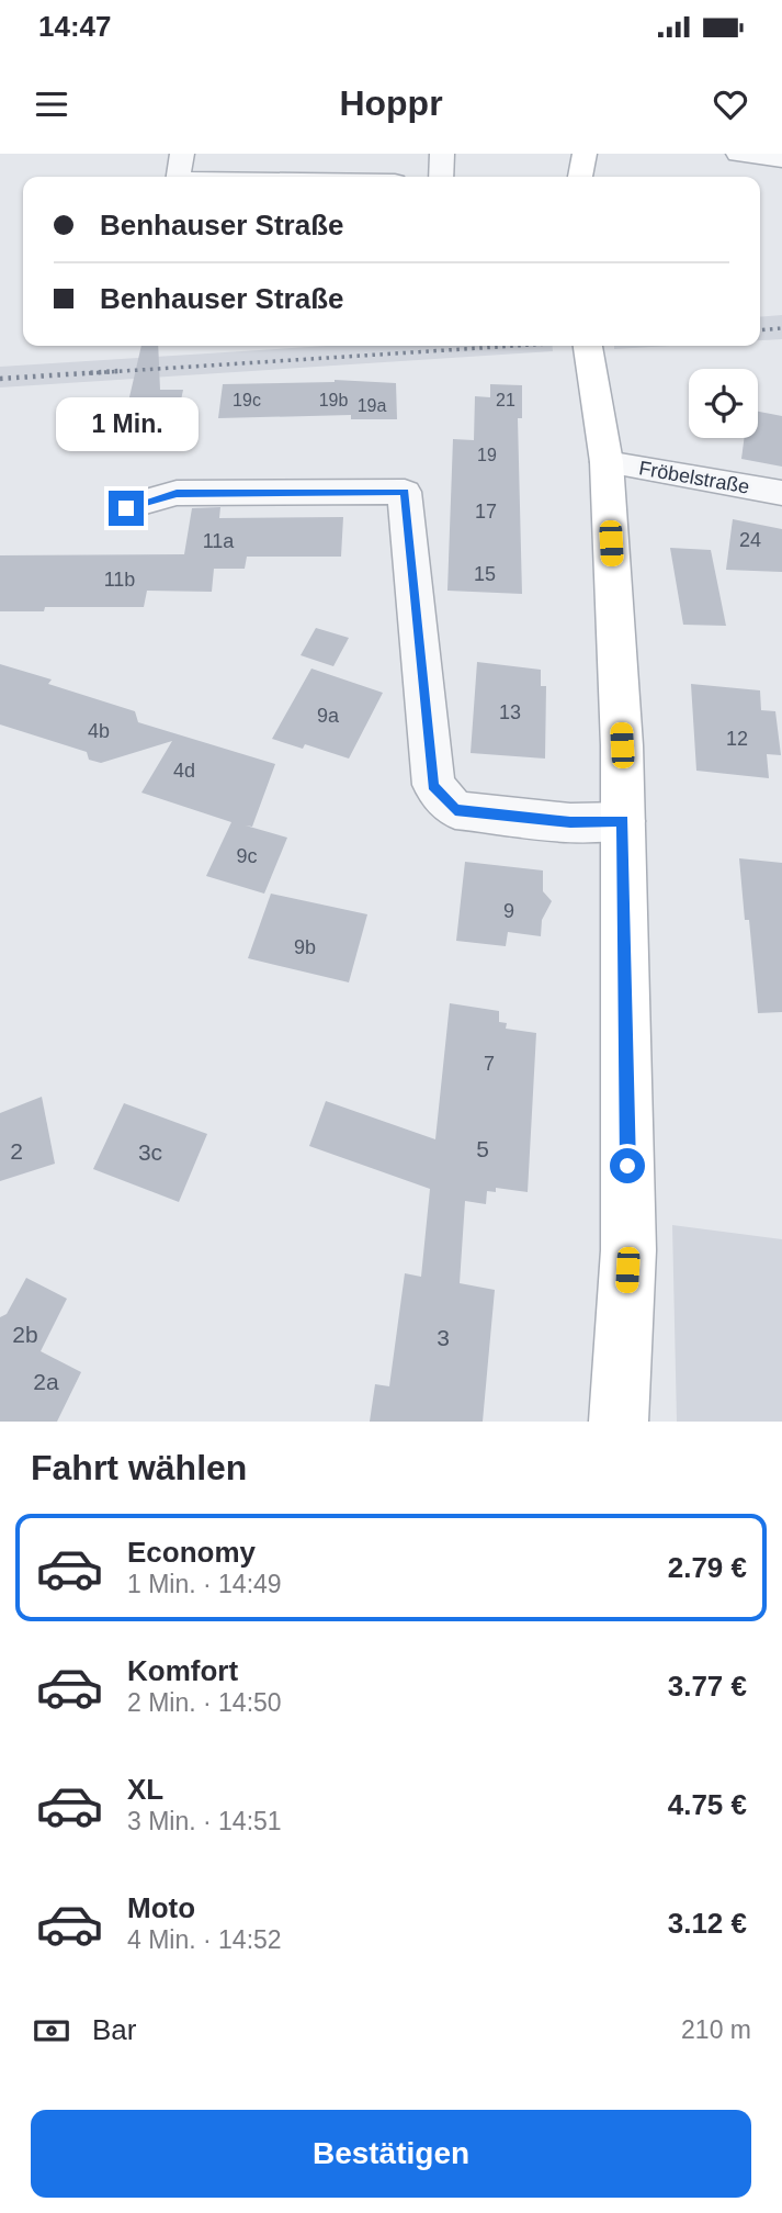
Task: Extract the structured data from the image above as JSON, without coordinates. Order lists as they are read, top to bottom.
{
  "streets": {
    "street": ["Fröbelstraße"]
  },
  "house_numbers": [
    "19c",
    "19b",
    "21",
    "19a",
    "19",
    "17",
    "24",
    "11a",
    "15",
    "11b",
    "13",
    "9a",
    "4b",
    "12",
    "4d",
    "9c",
    "9",
    "9b",
    "7",
    "5",
    "2",
    "3c",
    "2b",
    "3",
    "2a"
  ],
  "page": {
    "status": "14:47",
    "header": "Hoppr",
    "banner": ["Benhauser Straße", "Benhauser Straße"],
    "bubble": "1 Min.",
    "heading": "Fahrt wählen",
    "list": [
      {
        "name": "Economy",
        "note": "1 Min. · 14:49",
        "value": "2.79 €"
      },
      {
        "name": "Komfort",
        "note": "2 Min. · 14:50",
        "value": "3.77 €"
      },
      {
        "name": "XL",
        "note": "3 Min. · 14:51",
        "value": "4.75 €"
      },
      {
        "name": "Moto",
        "note": "4 Min. · 14:52",
        "value": "3.12 €"
      }
    ],
    "pay": ["Bar", "210 m"],
    "buttons": "Bestätigen"
  }
}
